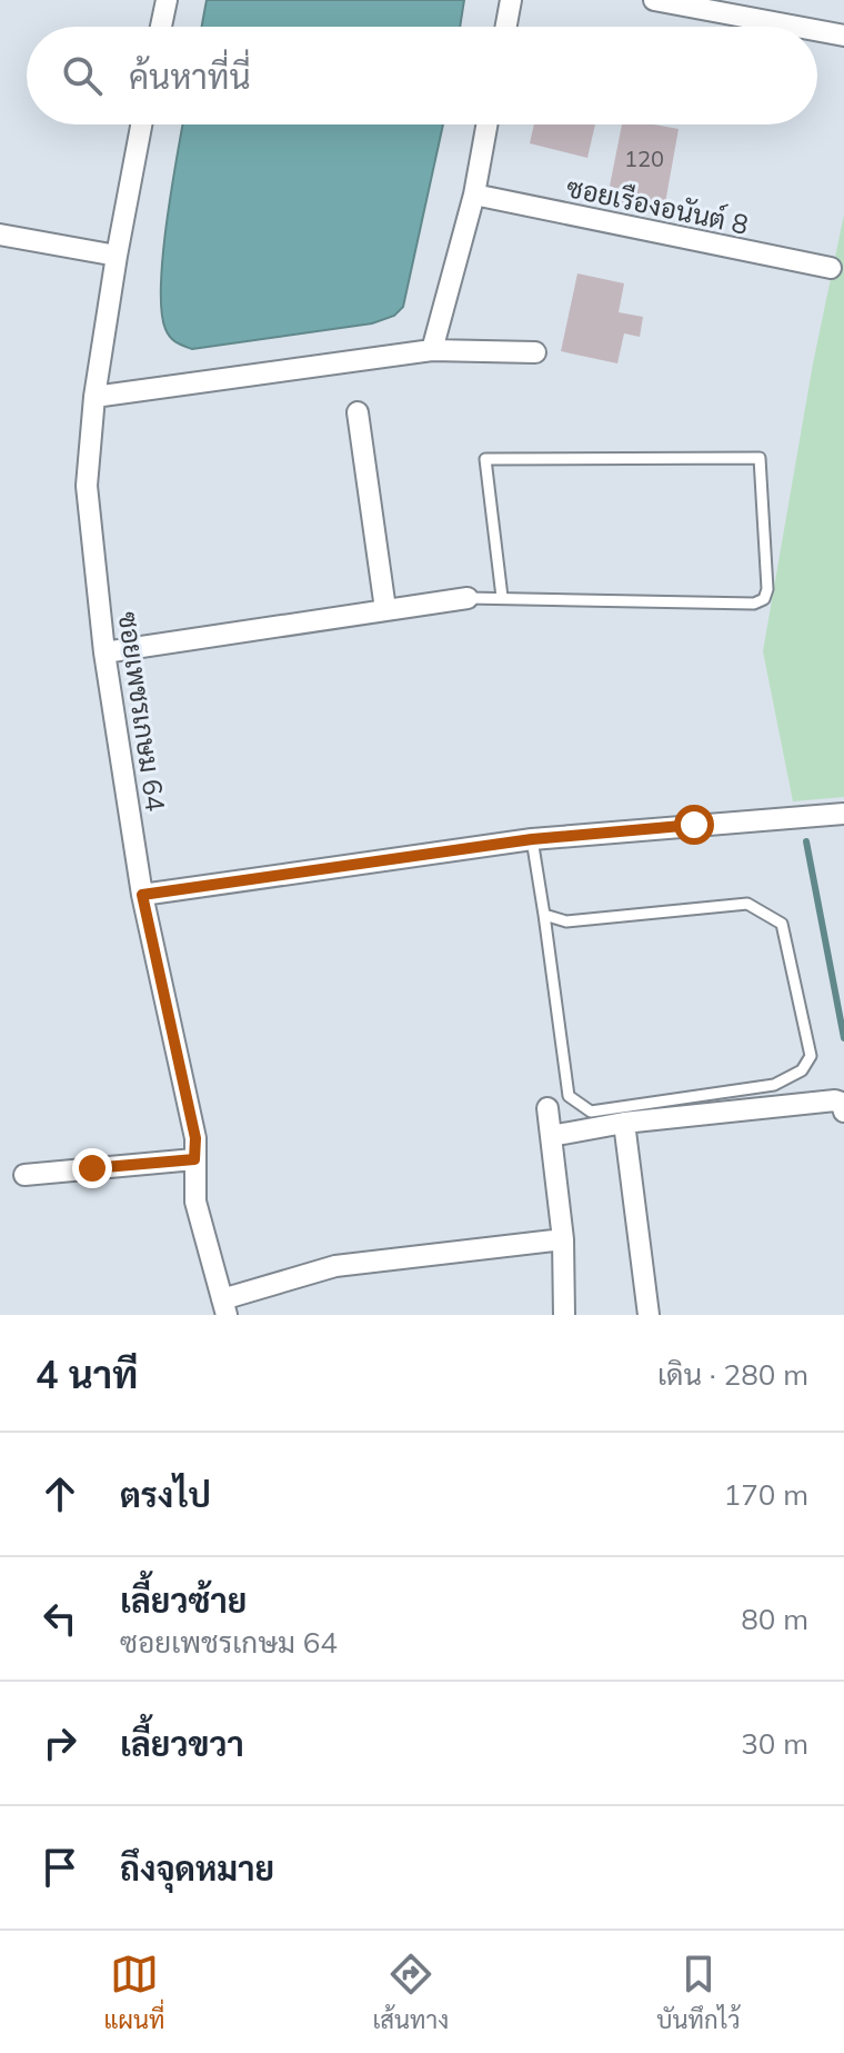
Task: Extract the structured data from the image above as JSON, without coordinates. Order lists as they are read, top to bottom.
{
  "streets": {
    "street": ["ซอยเรืองอนันต์ 8", "ซอยเพชรเกษม 64"]
  },
  "house_numbers": ["120"],
  "page": {
    "search": "ค้นหาที่นี่",
    "heading": ["4 นาที", "เดิน · 280 m"],
    "list": [
      ["ตรงไป", "170 m"],
      ["เลี้ยวซ้าย", "ซอยเพชรเกษม 64", "80 m"],
      ["เลี้ยวขวา", "30 m"],
      "ถึงจุดหมาย"
    ],
    "nav": ["แผนที่", "เส้นทาง", "บันทึกไว้"]
  }
}
